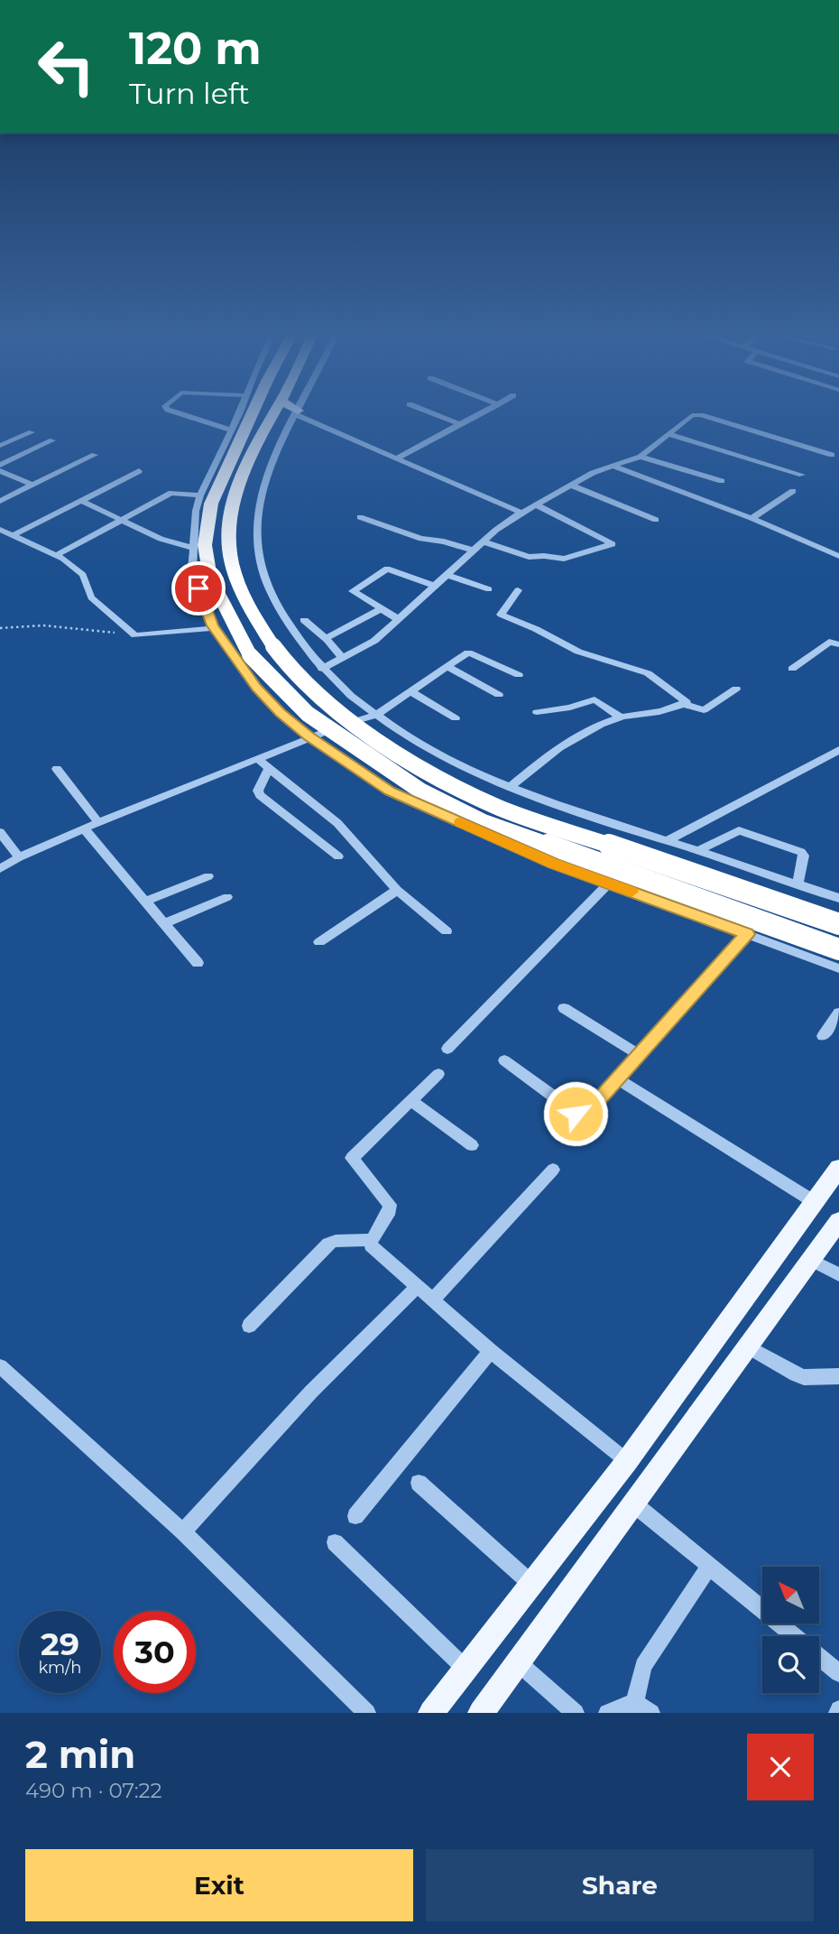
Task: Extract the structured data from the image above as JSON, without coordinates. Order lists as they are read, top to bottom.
{
  "north": "top left",
  "page": {
    "turn": ["120 m", "Turn left"],
    "speed": "29 km/h",
    "limit": "30",
    "heading": ["2 min", "490 m · 07:22"],
    "buttons": ["Exit", "Share"]
  }
}
